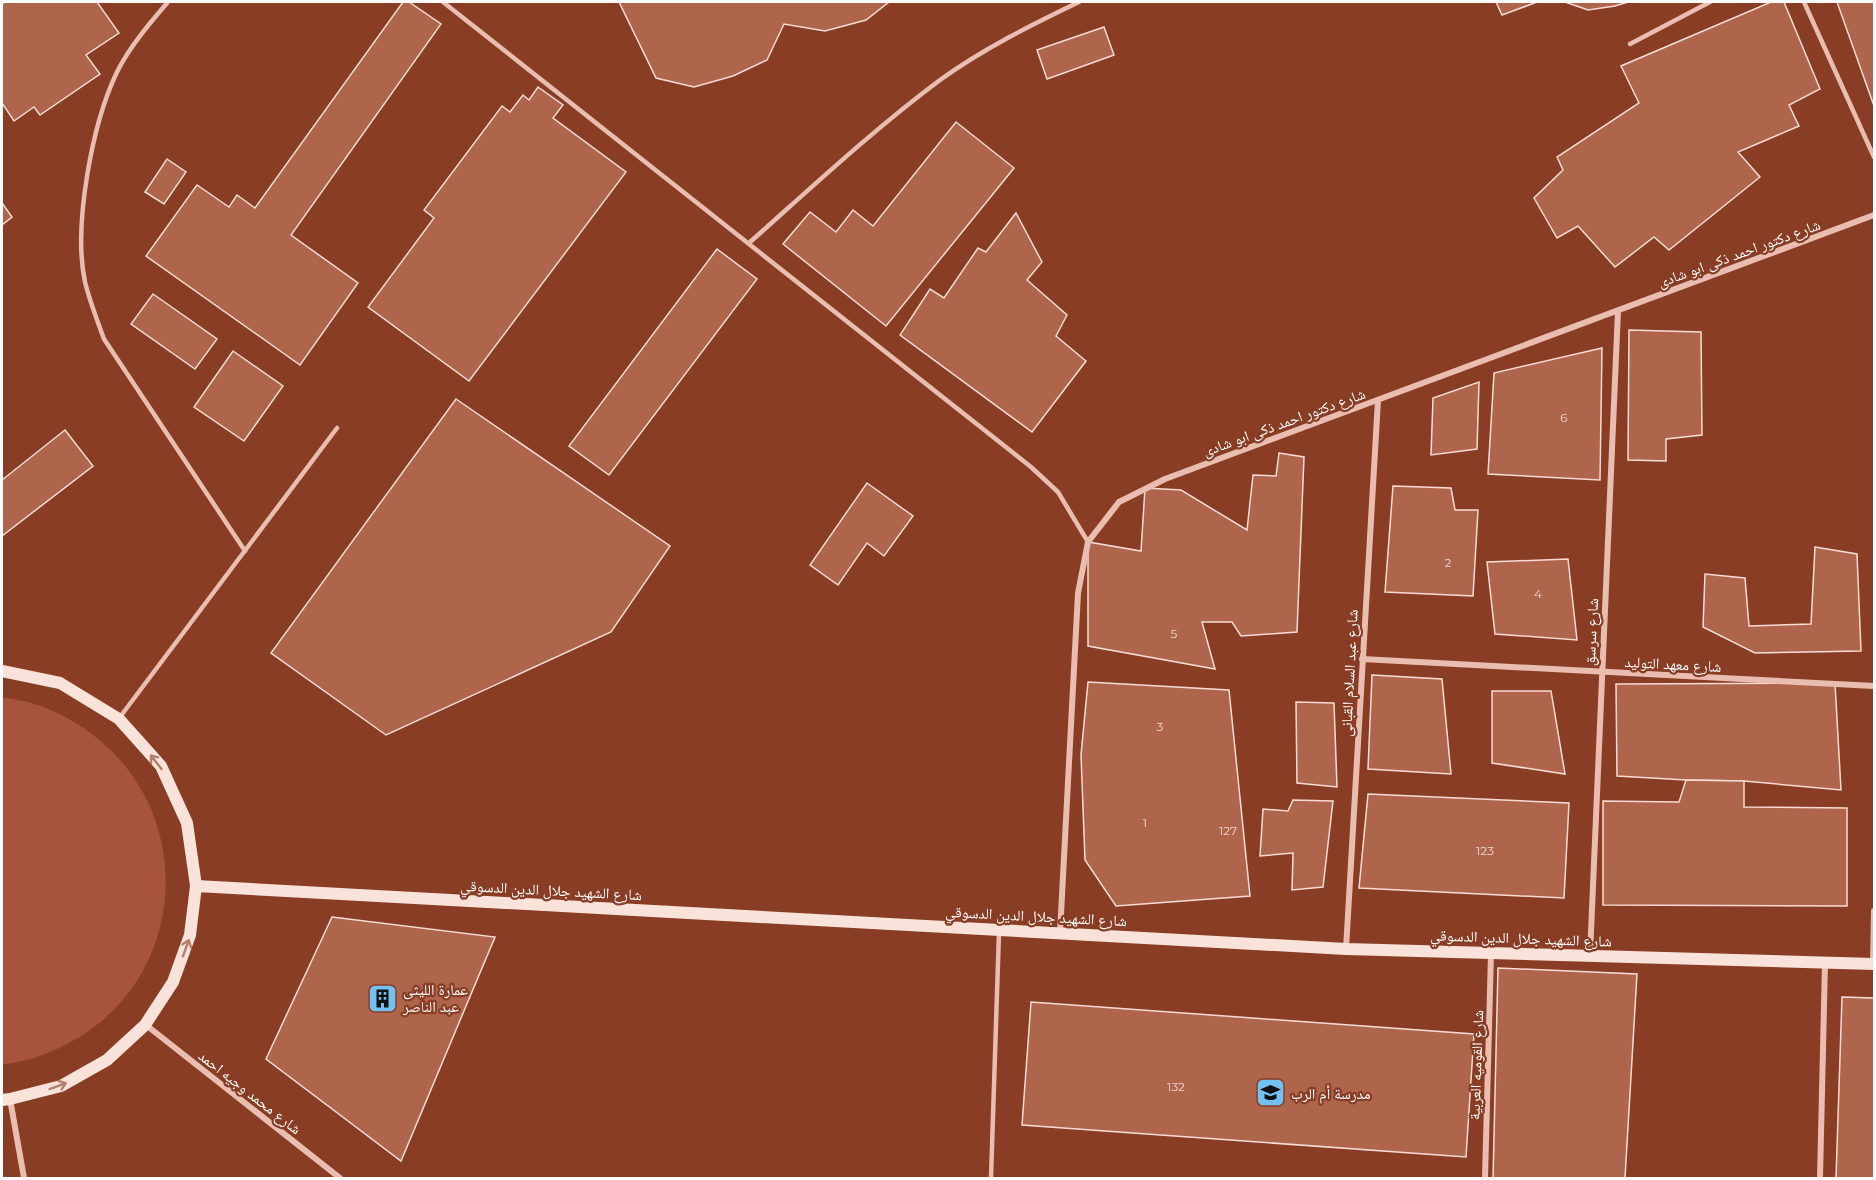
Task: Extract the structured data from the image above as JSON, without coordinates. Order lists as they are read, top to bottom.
{
  "streets": {
    "main road": ["شارع الشهيد جلال الدين الدسوقي"],
    "street": [
      "شارع دكتور احمد ذكى ابو شادى",
      "شارع سرسق",
      "شارع معهد التوليد",
      "شارع عبد السلام القبانى",
      "شارع القوميه العربية",
      "شارع محمد وجيه احمد"
    ]
  },
  "crossings": [
    ["شارع دكتور احمد ذكى ابو شادى", "شارع سرسق"],
    ["شارع دكتور احمد ذكى ابو شادى", "شارع عبد السلام القبانى"],
    ["شارع دكتور احمد ذكى ابو شادى", "شارع الشهيد جلال الدين الدسوقي"],
    ["شارع سرسق", "شارع معهد التوليد"],
    ["شارع سرسق", "شارع الشهيد جلال الدين الدسوقي"],
    ["شارع معهد التوليد", "شارع عبد السلام القبانى"],
    ["شارع عبد السلام القبانى", "شارع الشهيد جلال الدين الدسوقي"],
    ["شارع الشهيد جلال الدين الدسوقي", "شارع القوميه العربية"]
  ],
  "places": {
    "building": ["عمارة الليثى عبد الناصر"],
    "school or university": ["مدرسة أم الرب"]
  },
  "house_numbers": [
    "6",
    "2",
    "4",
    "5",
    "3",
    "1",
    "127",
    "123",
    "132"
  ]
}
